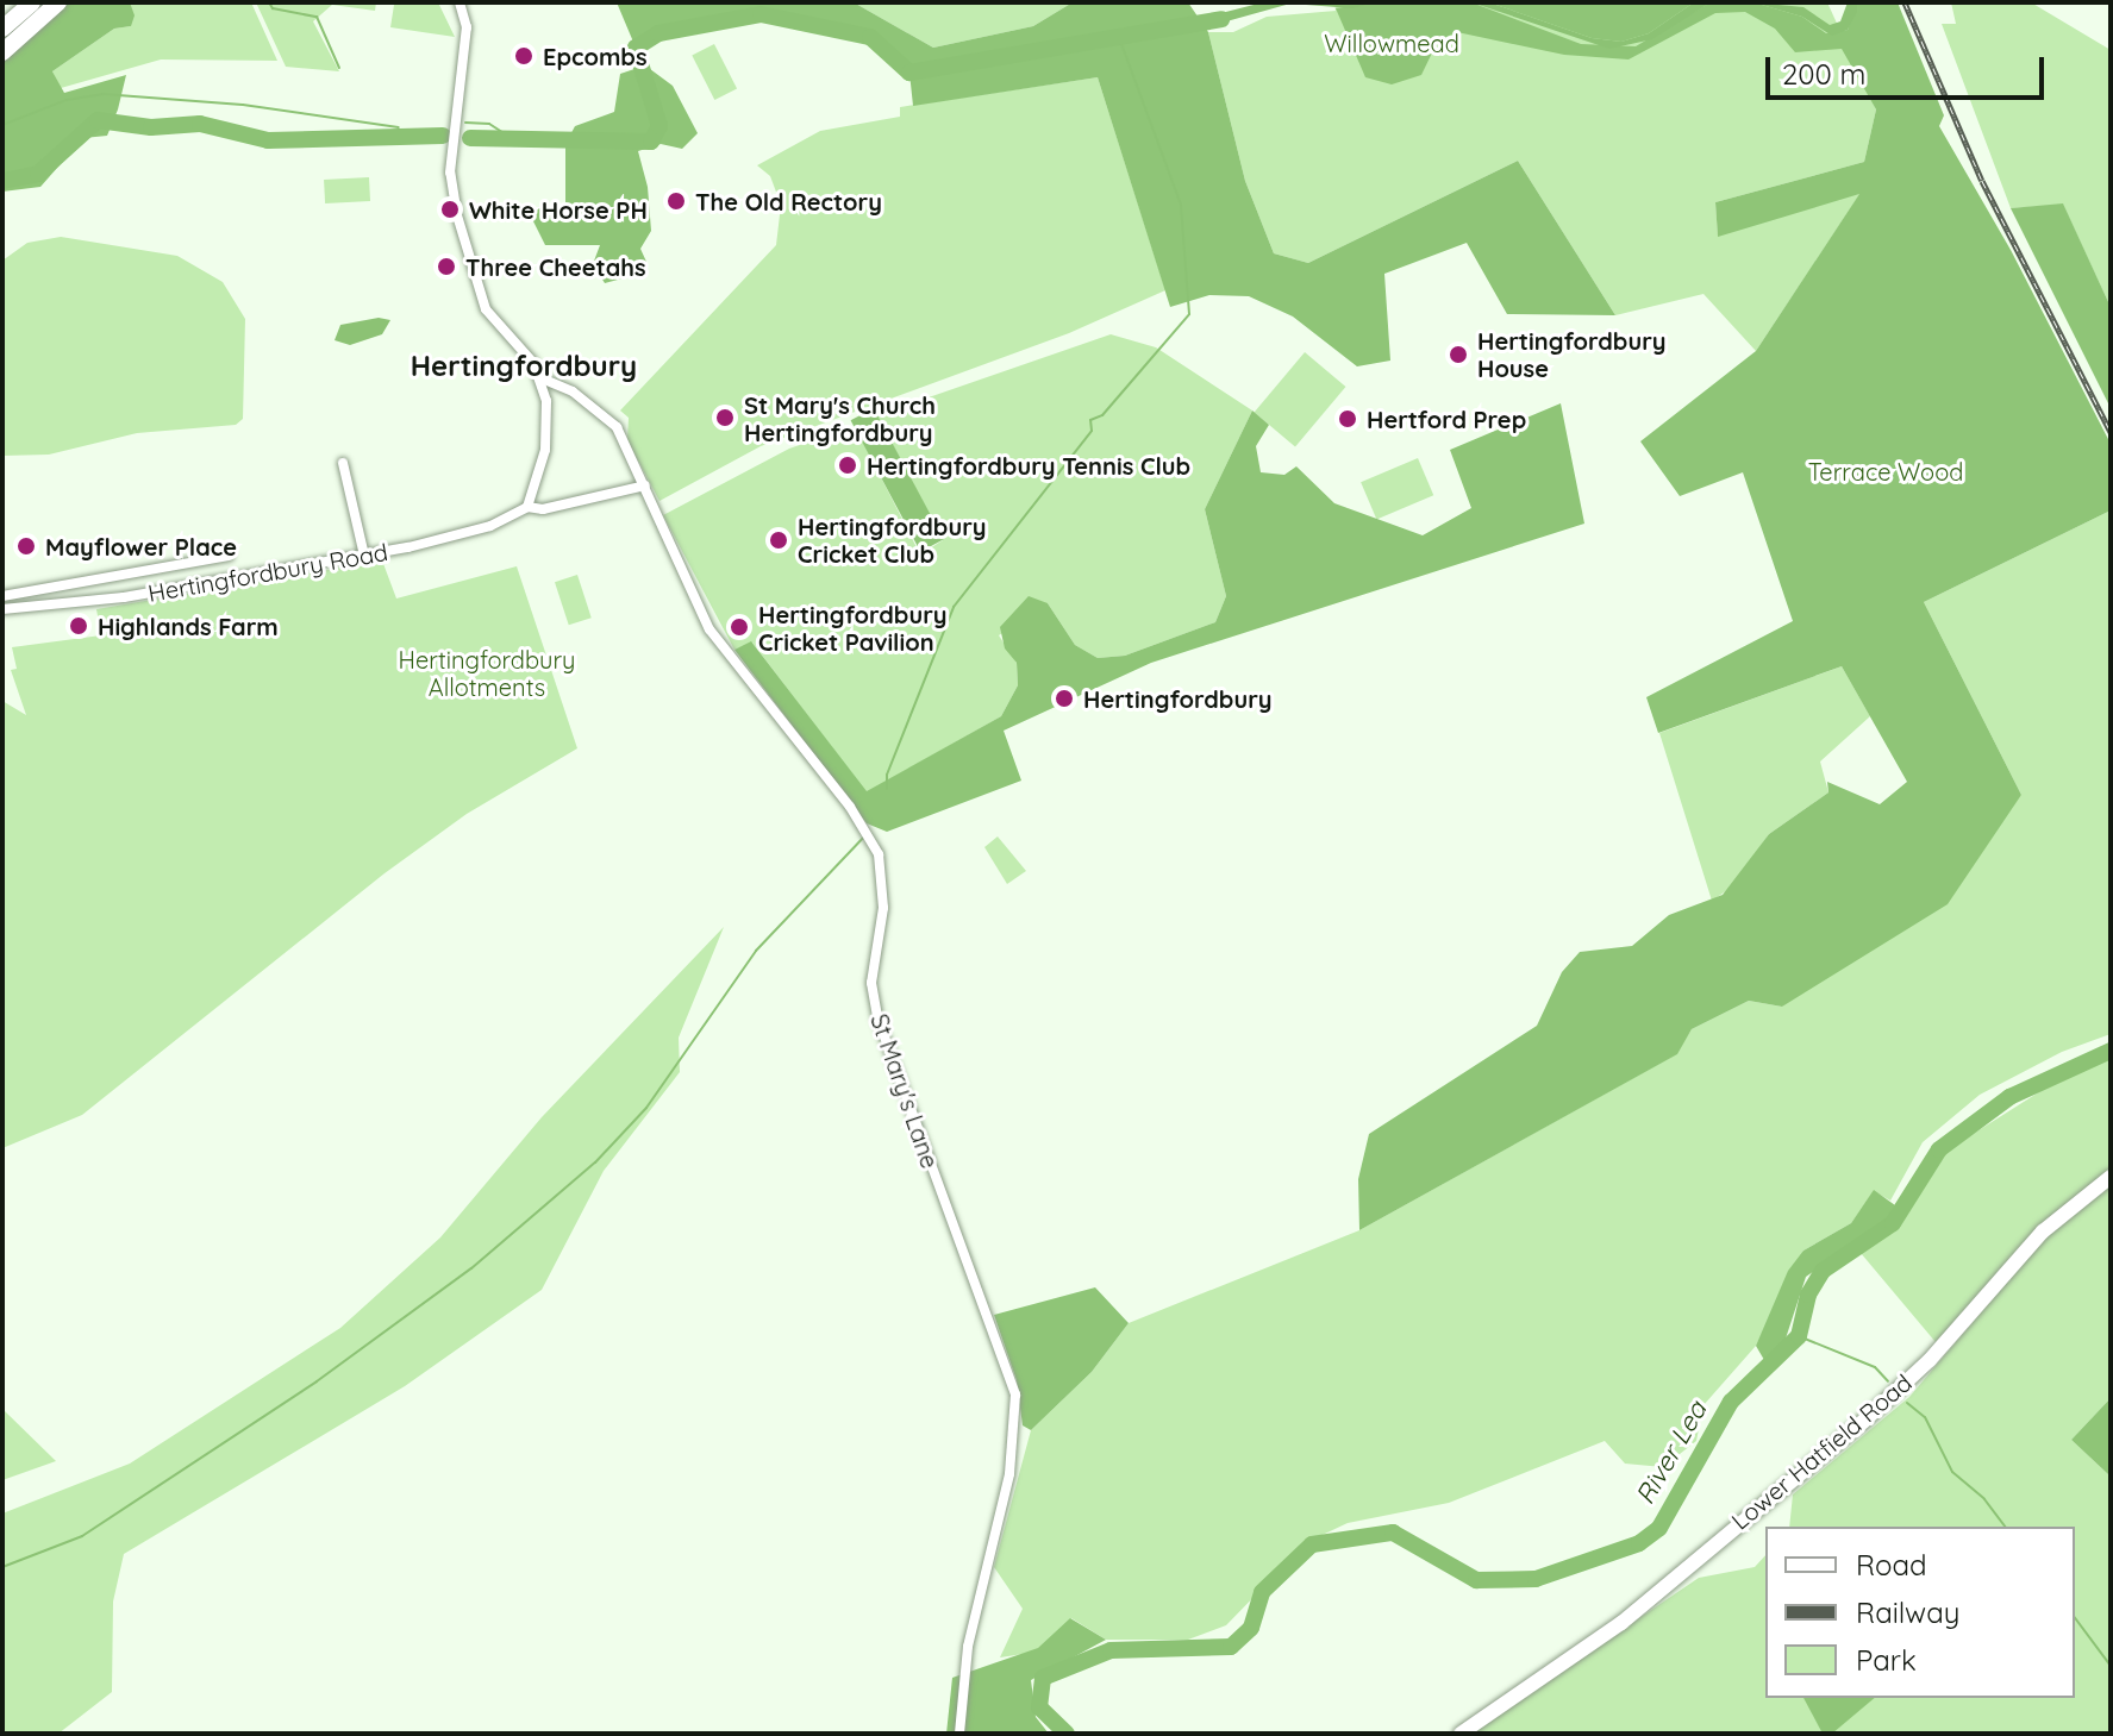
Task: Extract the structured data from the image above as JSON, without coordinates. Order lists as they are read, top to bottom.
{
  "streets": {
    "main road": ["Lower Hatfield Road"],
    "street": ["Hertingfordbury Road", "St Mary's Lane"]
  },
  "crossings": [
    ["Hertingfordbury Road", "St Mary's Lane"]
  ],
  "districts": ["Hertingfordbury"],
  "water": ["River Lea"],
  "parks": ["Willowmead", "Terrace Wood", "Hertingfordbury Allotments"],
  "places": [
    "Epcombs",
    "The Old Rectory",
    "White Horse PH",
    "Three Cheetahs",
    "Hertingfordbury House",
    "St Mary's Church Hertingfordbury",
    "Hertford Prep",
    "Hertingfordbury Tennis Club",
    "Hertingfordbury Cricket Club",
    "Mayflower Place",
    "Highlands Farm",
    "Hertingfordbury Cricket Pavilion",
    "Hertingfordbury"
  ],
  "legend": ["Road", "Railway", "Park"],
  "scale_bar": "200 m"
}
